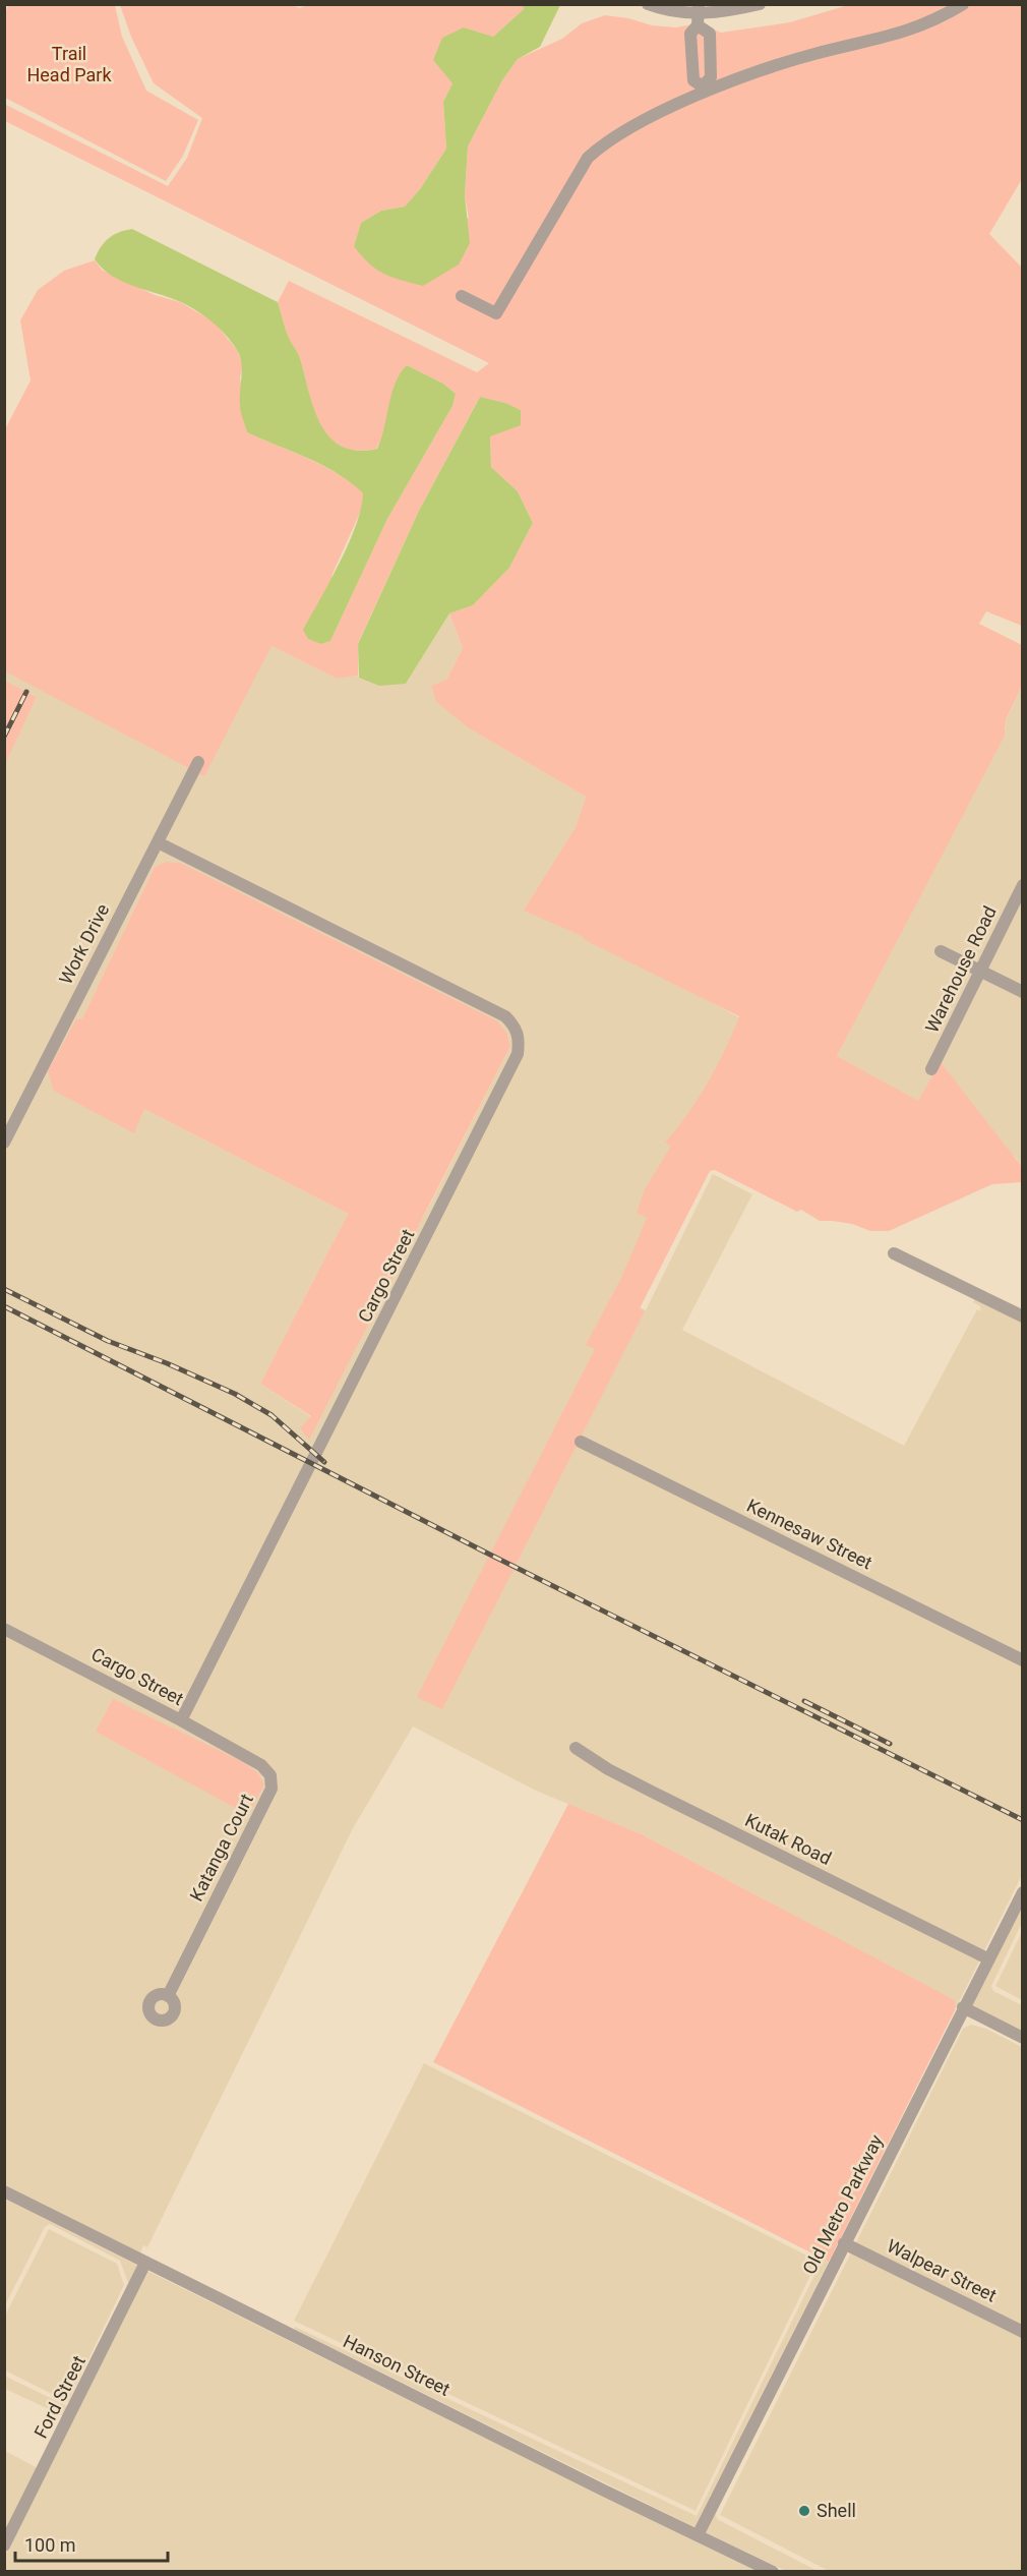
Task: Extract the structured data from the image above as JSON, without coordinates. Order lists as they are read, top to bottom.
{
  "streets": {
    "street": [
      "Work Drive",
      "Warehouse Road",
      "Cargo Street",
      "Kennesaw Street",
      "Kutak Road",
      "Katanga Court",
      "Old Metro Parkway",
      "Walpear Street",
      "Hanson Street",
      "Ford Street"
    ]
  },
  "crossings": [
    ["Work Drive", "Cargo Street"],
    ["Cargo Street", "Katanga Court"],
    ["Kutak Road", "Old Metro Parkway"],
    ["Old Metro Parkway", "Walpear Street"],
    ["Old Metro Parkway", "Hanson Street"],
    ["Hanson Street", "Ford Street"]
  ],
  "parks": ["Trail Head Park"],
  "places": ["Shell"],
  "scale_bar": "100 m"
}
